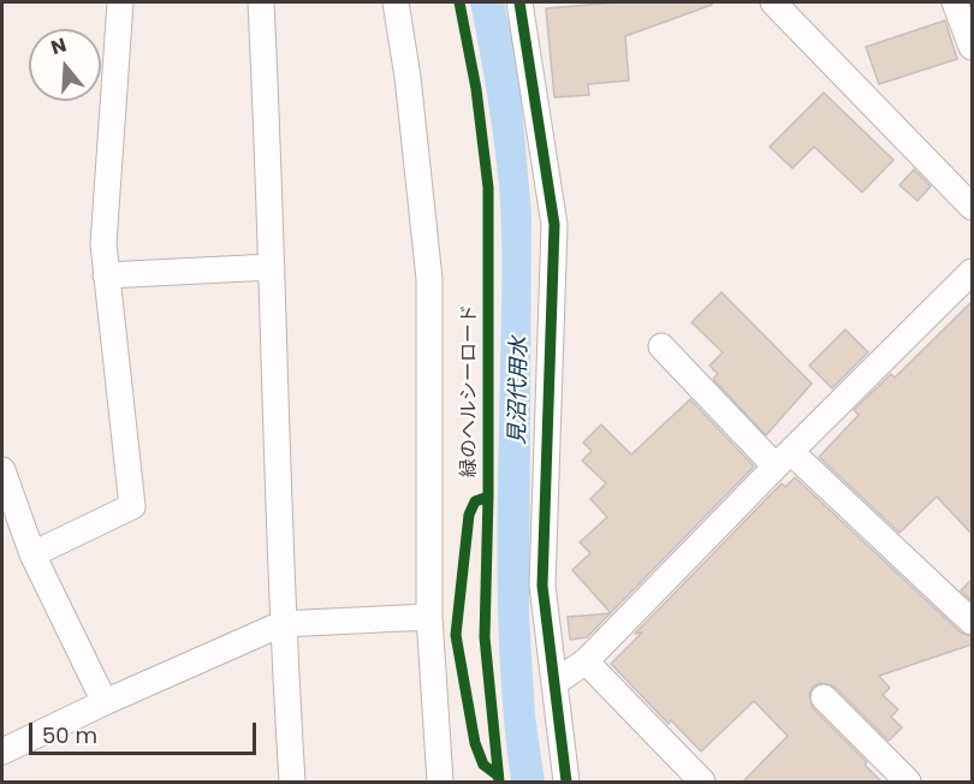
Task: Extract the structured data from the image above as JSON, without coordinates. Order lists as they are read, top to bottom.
{
  "streets": {
    "cycle path": ["緑のヘルシーロード"]
  },
  "water": ["見沼代用水"],
  "scale_bar": "50 m",
  "north": "top"
}
